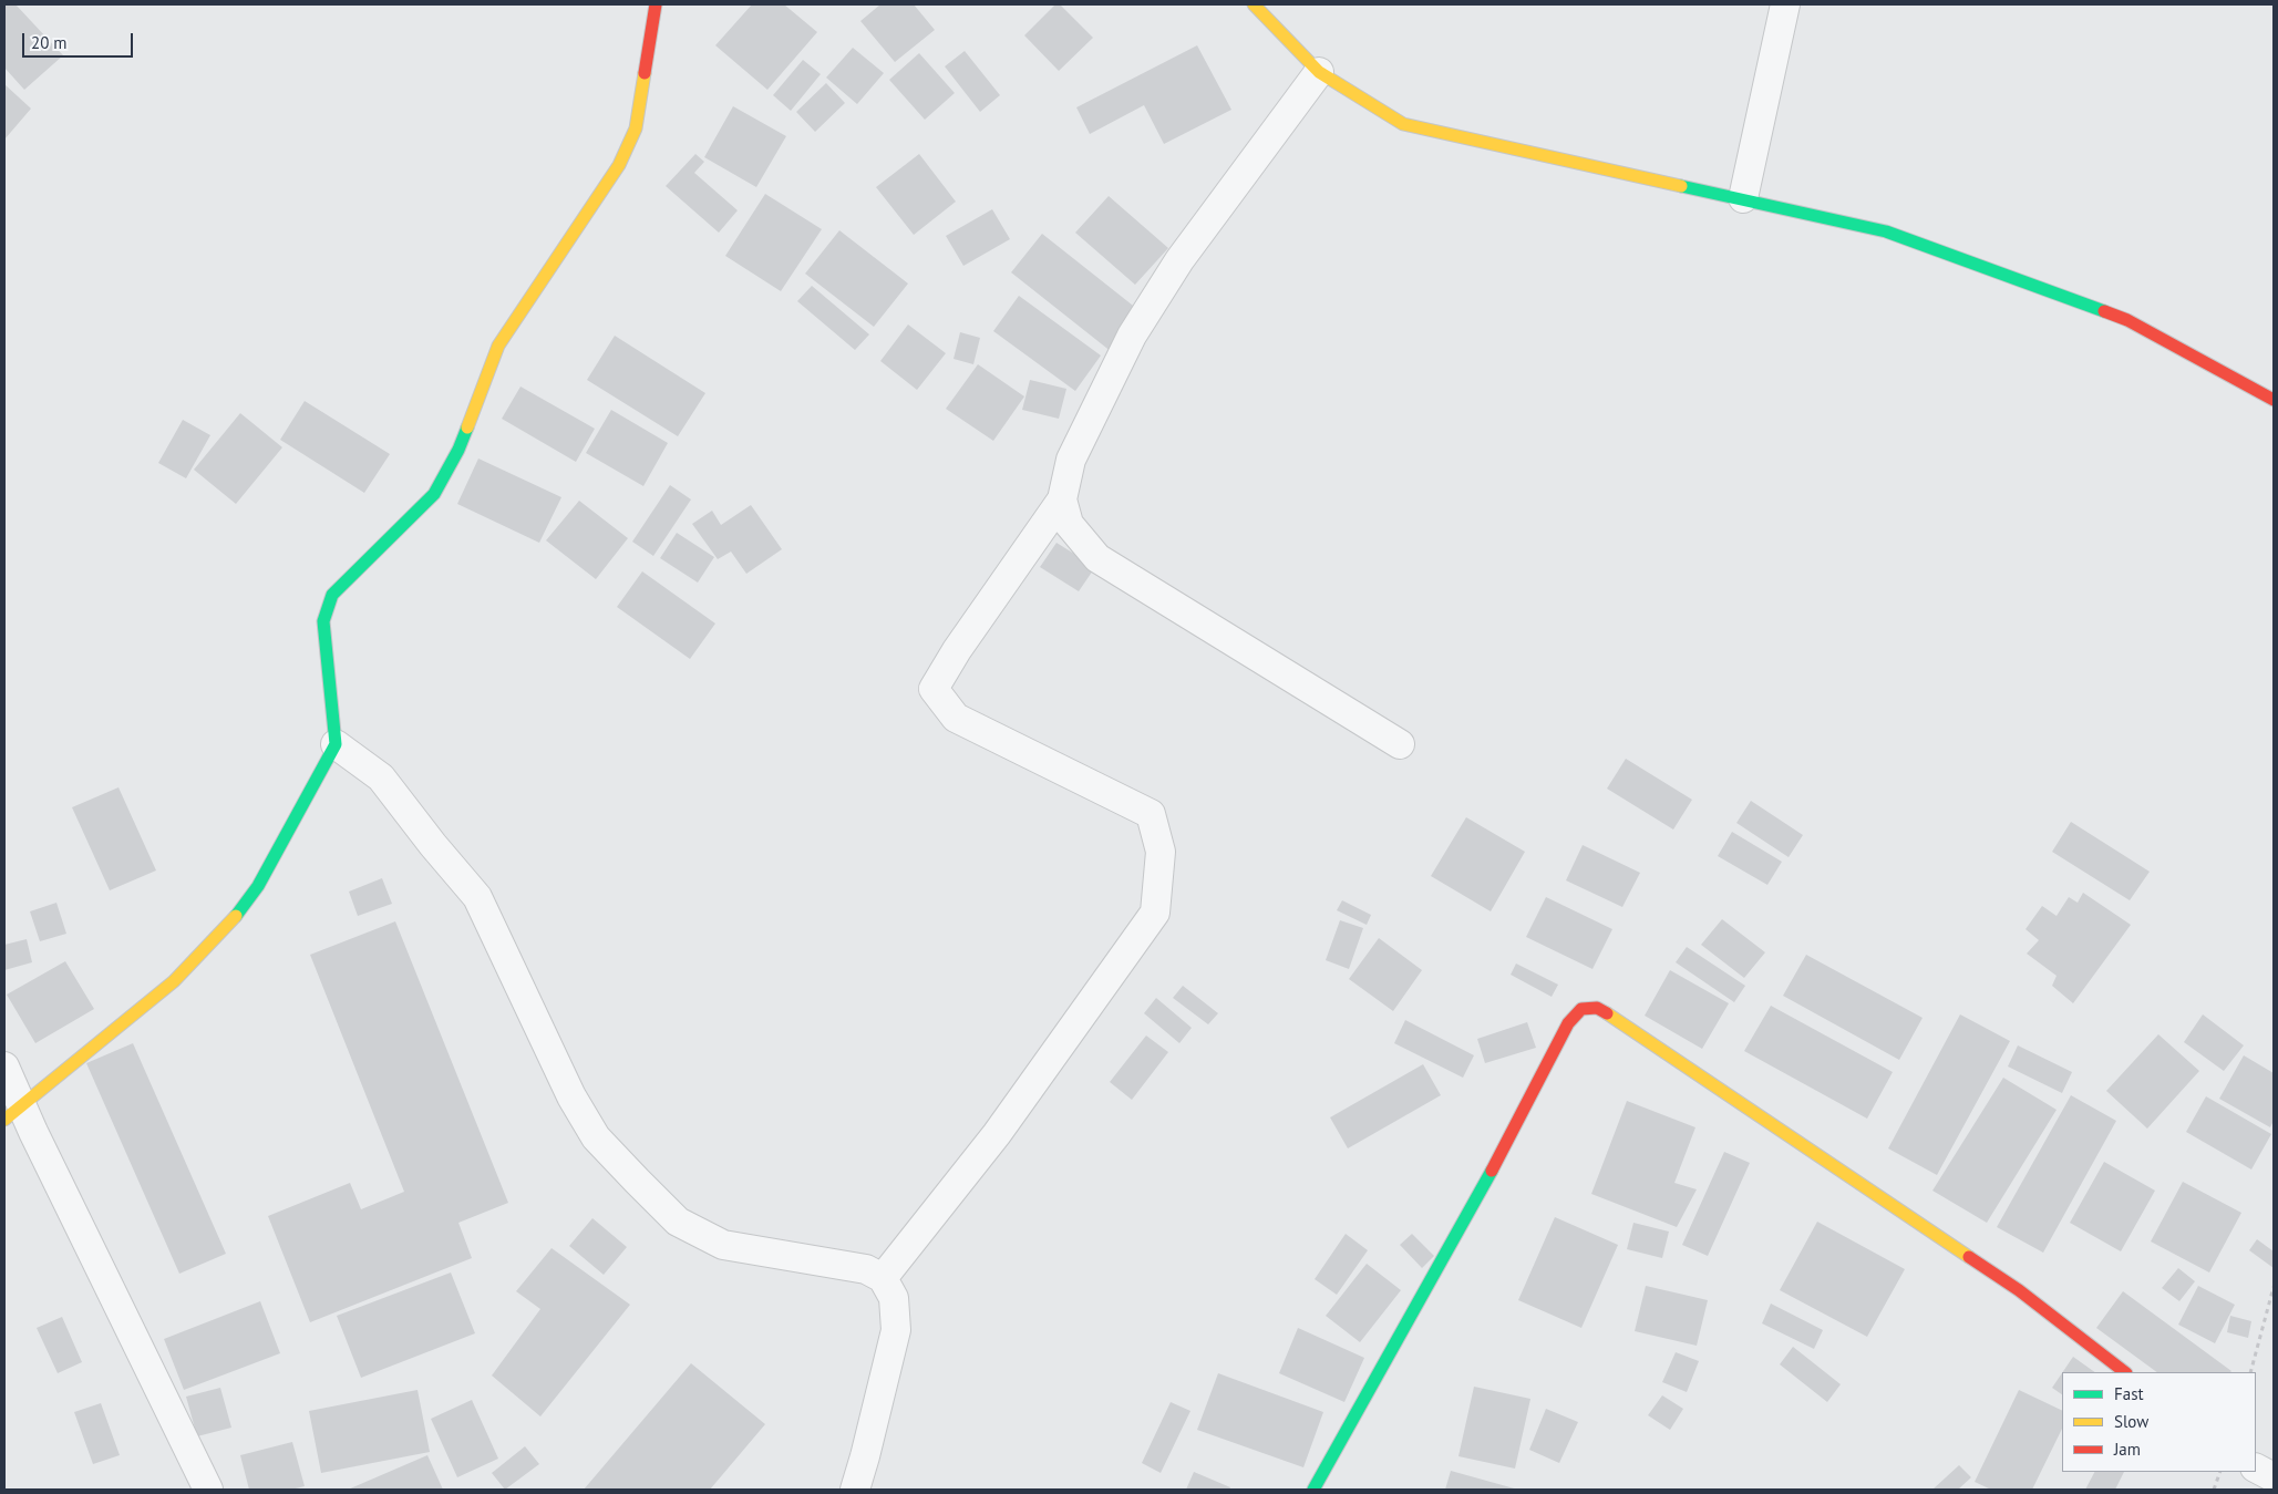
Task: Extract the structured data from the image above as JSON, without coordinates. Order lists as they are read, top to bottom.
{
  "legend": ["Fast", "Slow", "Jam"],
  "scale_bar": "20 m"
}
